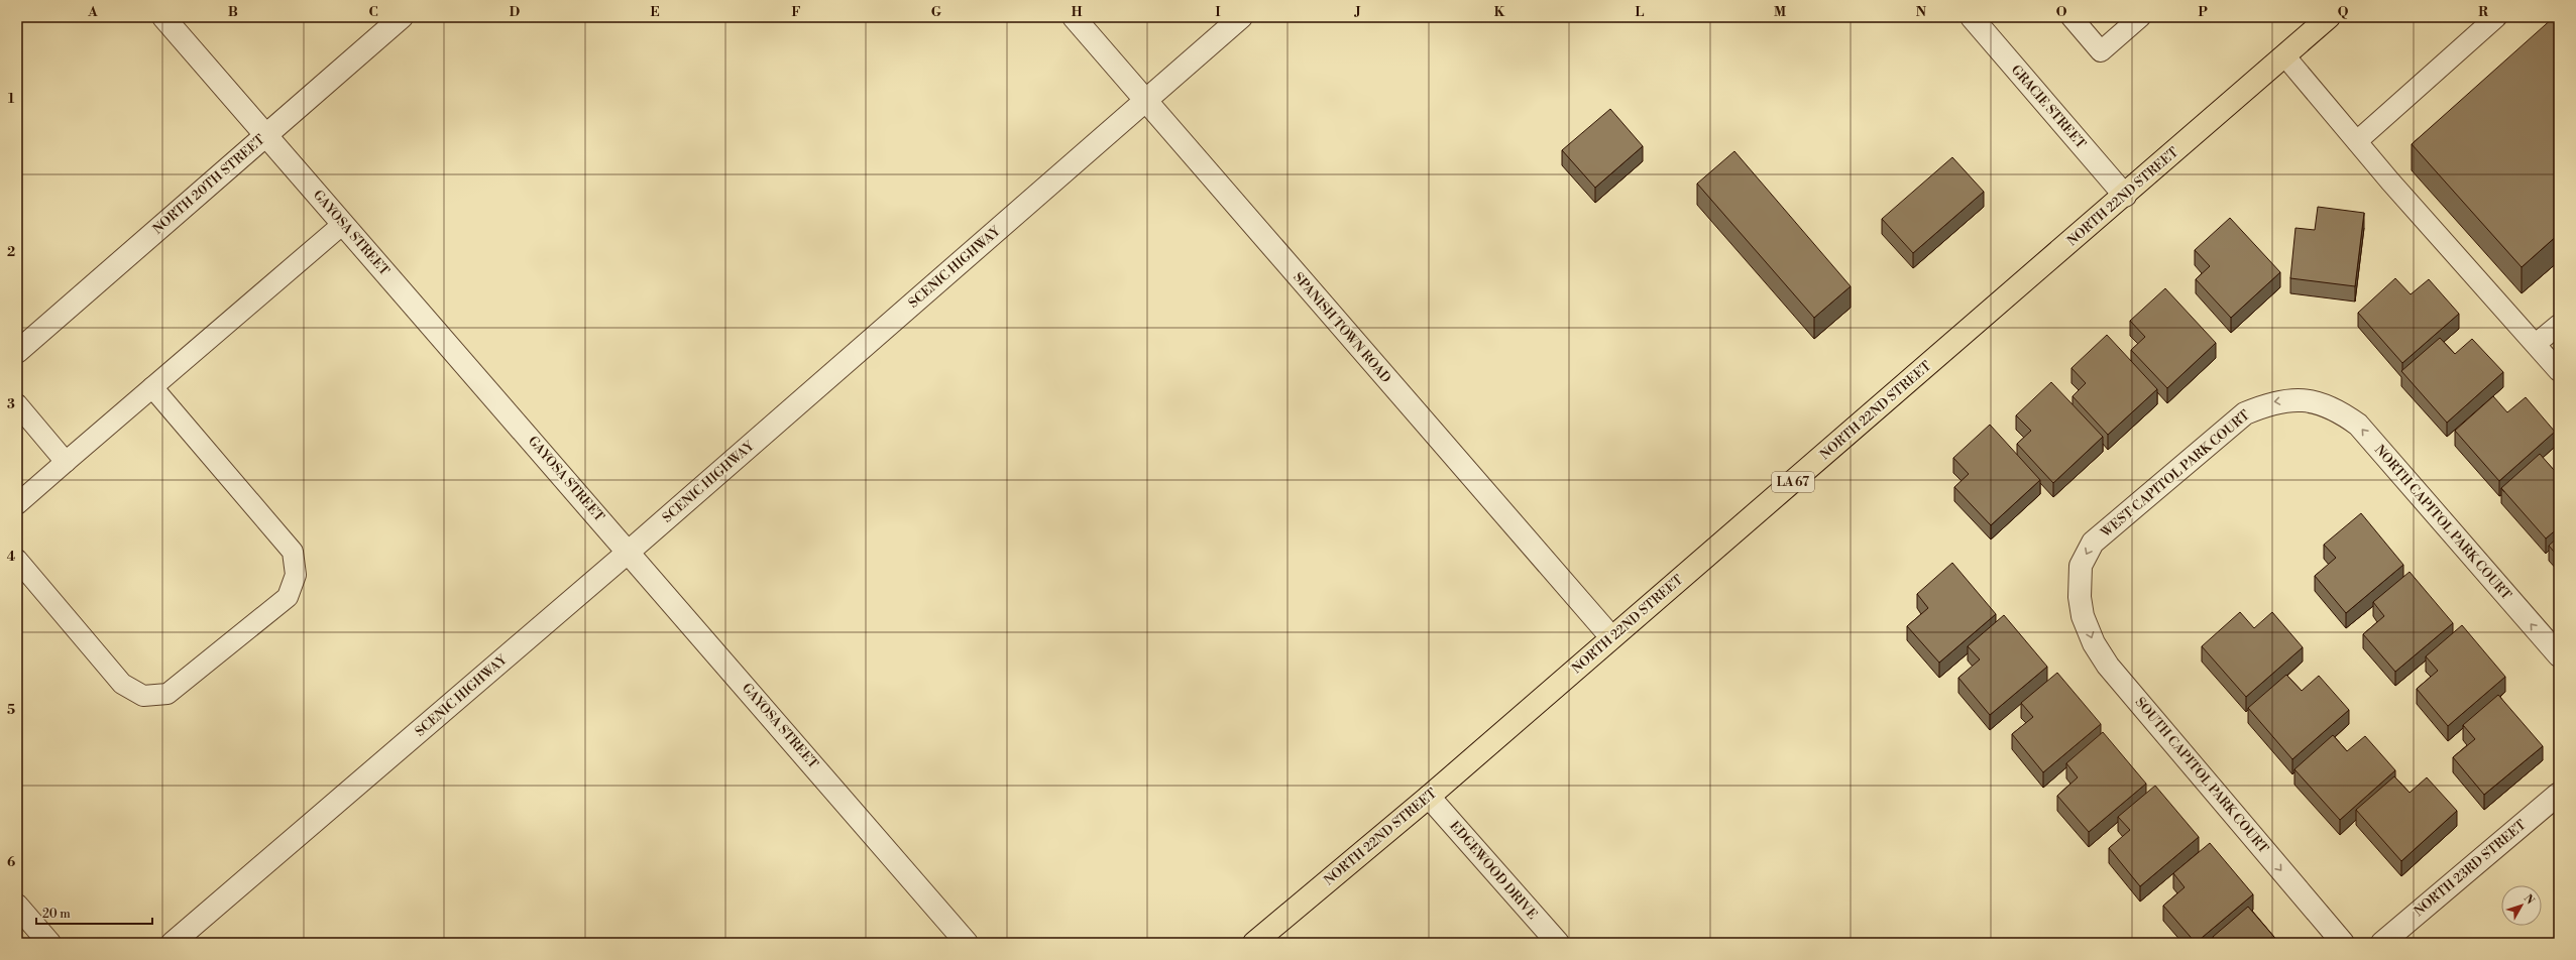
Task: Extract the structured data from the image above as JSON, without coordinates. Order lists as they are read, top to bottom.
{
  "streets": {
    "main road": ["NORTH 22ND STREET", "LA 67"],
    "street": [
      "GRACIE STREET",
      "NORTH 20TH STREET",
      "GAYOSA STREET",
      "SCENIC HIGHWAY",
      "SPANISH TOWN ROAD",
      "WEST CAPITOL PARK COURT",
      "NORTH CAPITOL PARK COURT",
      "SOUTH CAPITOL PARK COURT",
      "NORTH 23RD STREET",
      "EDGEWOOD DRIVE"
    ]
  },
  "crossings": [
    ["GRACIE STREET", "NORTH 22ND STREET"],
    ["NORTH 20TH STREET", "GAYOSA STREET"],
    ["NORTH 22ND STREET", "SPANISH TOWN ROAD"],
    ["NORTH 22ND STREET", "EDGEWOOD DRIVE"],
    ["GAYOSA STREET", "SCENIC HIGHWAY"],
    ["SCENIC HIGHWAY", "SPANISH TOWN ROAD"],
    ["WEST CAPITOL PARK COURT", "NORTH CAPITOL PARK COURT"],
    ["WEST CAPITOL PARK COURT", "SOUTH CAPITOL PARK COURT"]
  ],
  "one_way": ["WEST CAPITOL PARK COURT", "NORTH CAPITOL PARK COURT", "SOUTH CAPITOL PARK COURT"],
  "scale_bar": "20 m",
  "north": "top right",
  "grid": {
    "columns": [
      "A",
      "B",
      "C",
      "D",
      "E",
      "F",
      "G",
      "H",
      "I",
      "J",
      "K",
      "L",
      "M",
      "N",
      "O",
      "P",
      "Q",
      "R"
    ],
    "rows": [
      "1",
      "2",
      "3",
      "4",
      "5",
      "6"
    ]
  }
}
